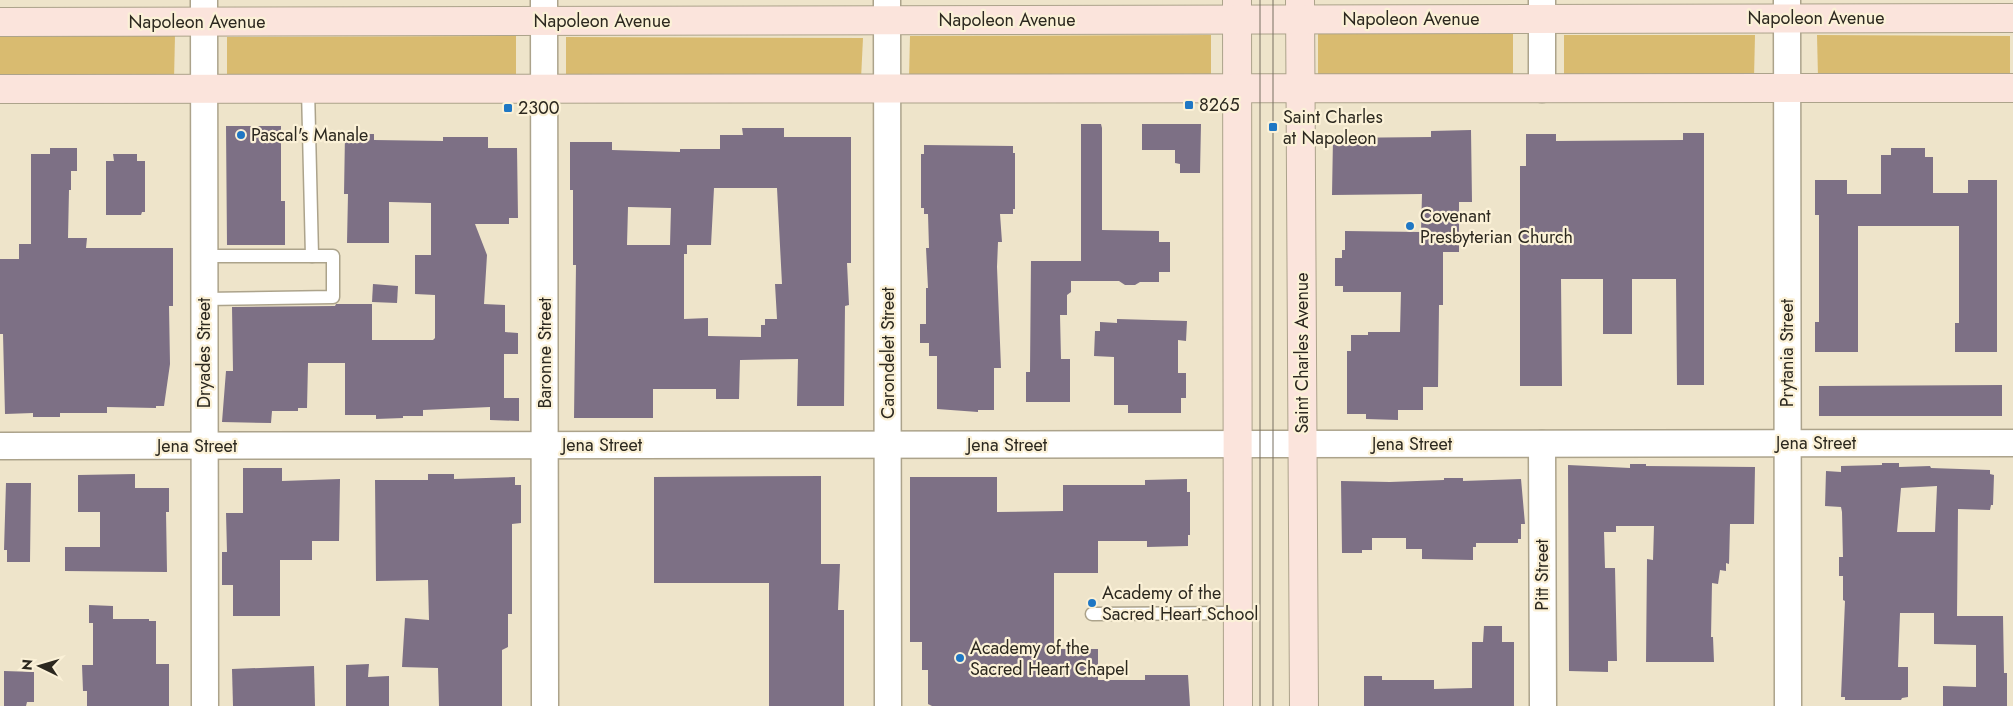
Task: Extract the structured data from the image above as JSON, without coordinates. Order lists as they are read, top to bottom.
{
  "streets": {
    "main road": ["Napoleon Avenue", "Saint Charles Avenue"],
    "street": [
      "Dryades Street",
      "Baronne Street",
      "Carondelet Street",
      "Prytania Street",
      "Jena Street",
      "Pitt Street"
    ]
  },
  "crossings": [
    ["Napoleon Avenue", "Dryades Street"],
    ["Napoleon Avenue", "Baronne Street"],
    ["Napoleon Avenue", "Carondelet Street"],
    ["Napoleon Avenue", "Saint Charles Avenue"],
    ["Napoleon Avenue", "Prytania Street"],
    ["Dryades Street", "Jena Street"],
    ["Baronne Street", "Jena Street"],
    ["Carondelet Street", "Jena Street"],
    ["Saint Charles Avenue", "Jena Street"],
    ["Prytania Street", "Jena Street"],
    ["Jena Street", "Pitt Street"]
  ],
  "places": {
    "transit": ["8265", "2300", "Saint Charles at Napoleon"],
    "other": [
      "Pascal's Manale",
      "Covenant Presbyterian Church",
      "Academy of the Sacred Heart School",
      "Academy of the Sacred Heart Chapel"
    ]
  },
  "north": "left"
}
